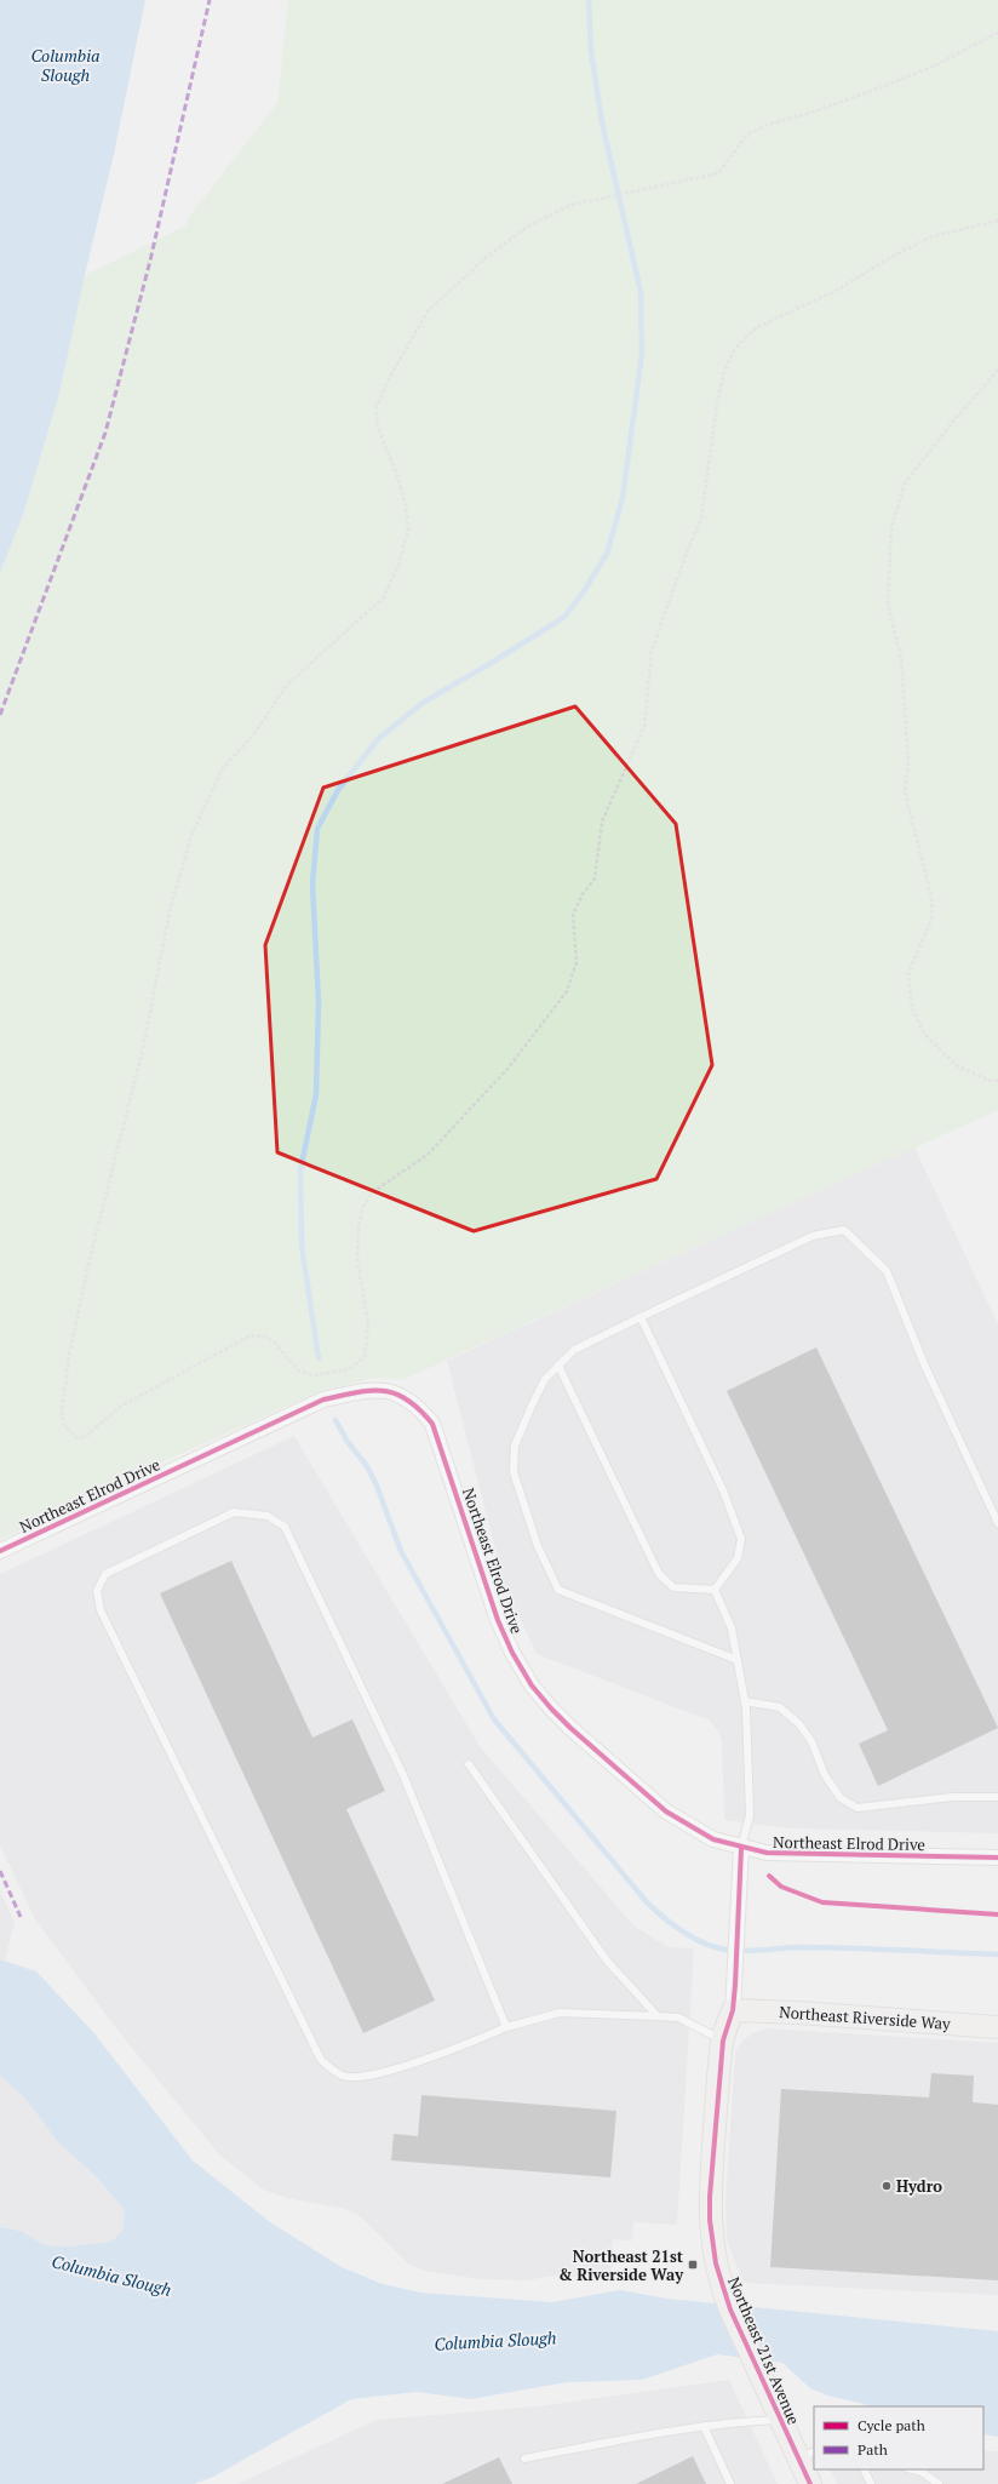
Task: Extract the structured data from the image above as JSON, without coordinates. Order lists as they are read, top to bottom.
{
  "streets": {
    "street": ["Northeast Elrod Drive", "Northeast Riverside Way", "Northeast 21st Avenue"]
  },
  "crossings": [
    ["Northeast Elrod Drive", "Northeast 21st Avenue"],
    ["Northeast Riverside Way", "Northeast 21st Avenue"]
  ],
  "water": ["Columbia Slough"],
  "places": {
    "other": ["Hydro"],
    "transit": ["Northeast 21st & Riverside Way"]
  },
  "legend": ["Cycle path", "Path"]
}
